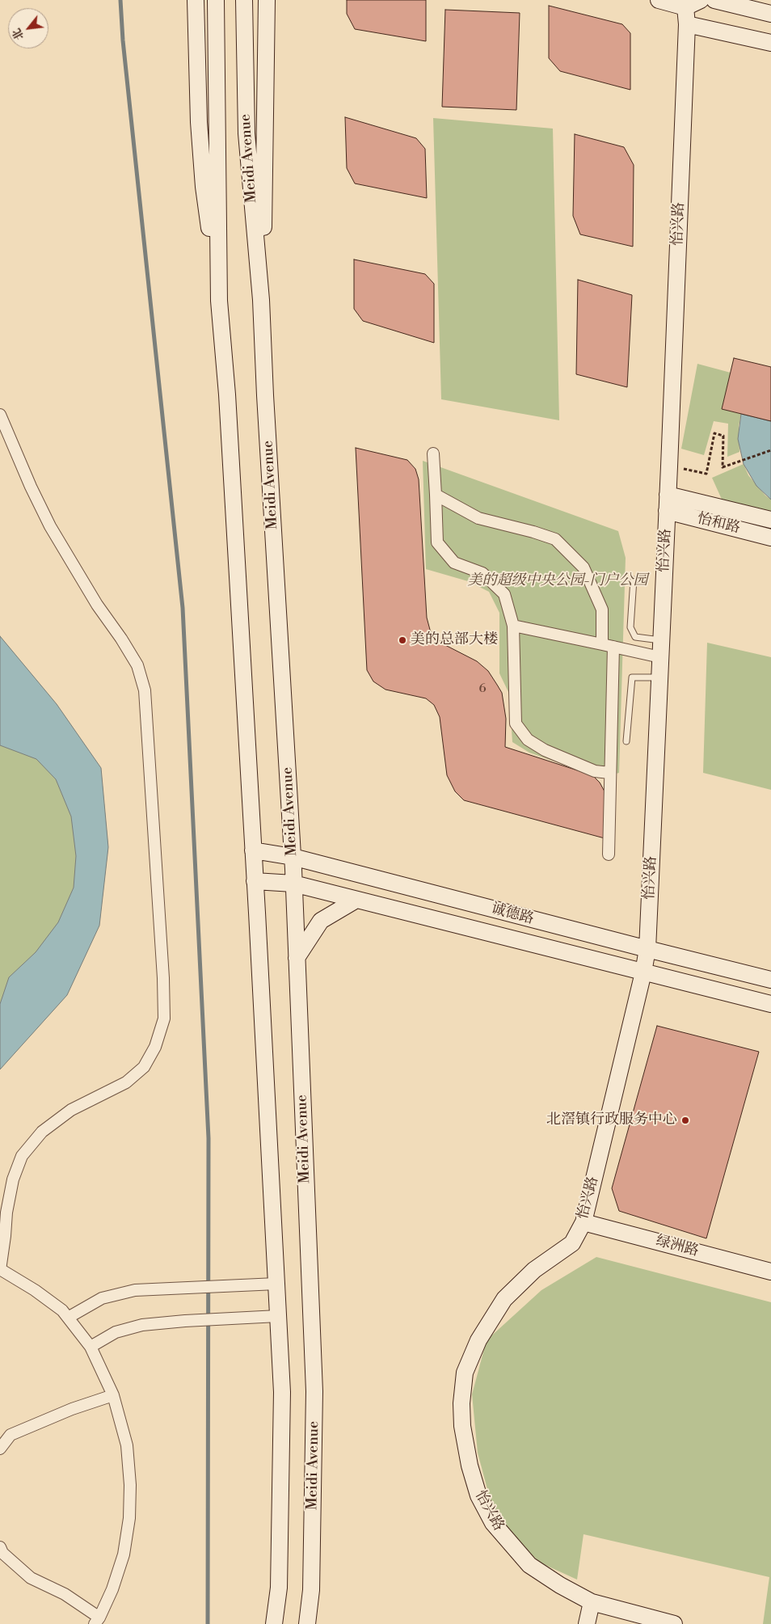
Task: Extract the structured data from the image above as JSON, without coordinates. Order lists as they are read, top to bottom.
{
  "streets": {
    "main road": [
      "Meidi Avenue",
      "怡兴路",
      "怡和路",
      "诚德路",
      "绿洲路"
    ]
  },
  "crossings": [
    ["Meidi Avenue", "诚德路"],
    ["怡兴路", "怡和路"],
    ["怡兴路", "诚德路"],
    ["怡兴路", "绿洲路"]
  ],
  "parks": ["美的超级中央公园-门户公园"],
  "places": ["美的总部大楼", "北滘镇行政服务中心"],
  "house_numbers": ["6"],
  "north": "bottom left"
}
